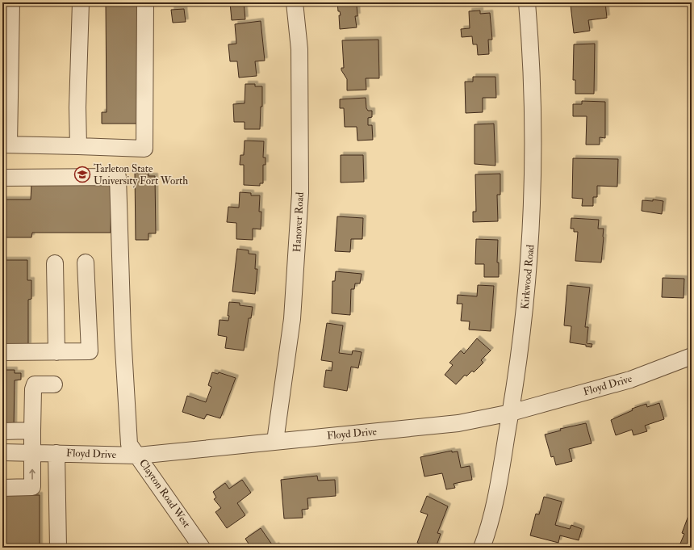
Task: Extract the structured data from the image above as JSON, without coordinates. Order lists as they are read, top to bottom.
{
  "streets": {
    "street": [
      "Hanover Road",
      "Kirkwood Road",
      "Floyd Drive",
      "Clayton Road West"
    ]
  },
  "crossings": [
    ["Hanover Road", "Floyd Drive"],
    ["Kirkwood Road", "Floyd Drive"],
    ["Floyd Drive", "Clayton Road West"]
  ],
  "places": {
    "school or university": ["Tarleton State University Fort Worth"]
  }
}
